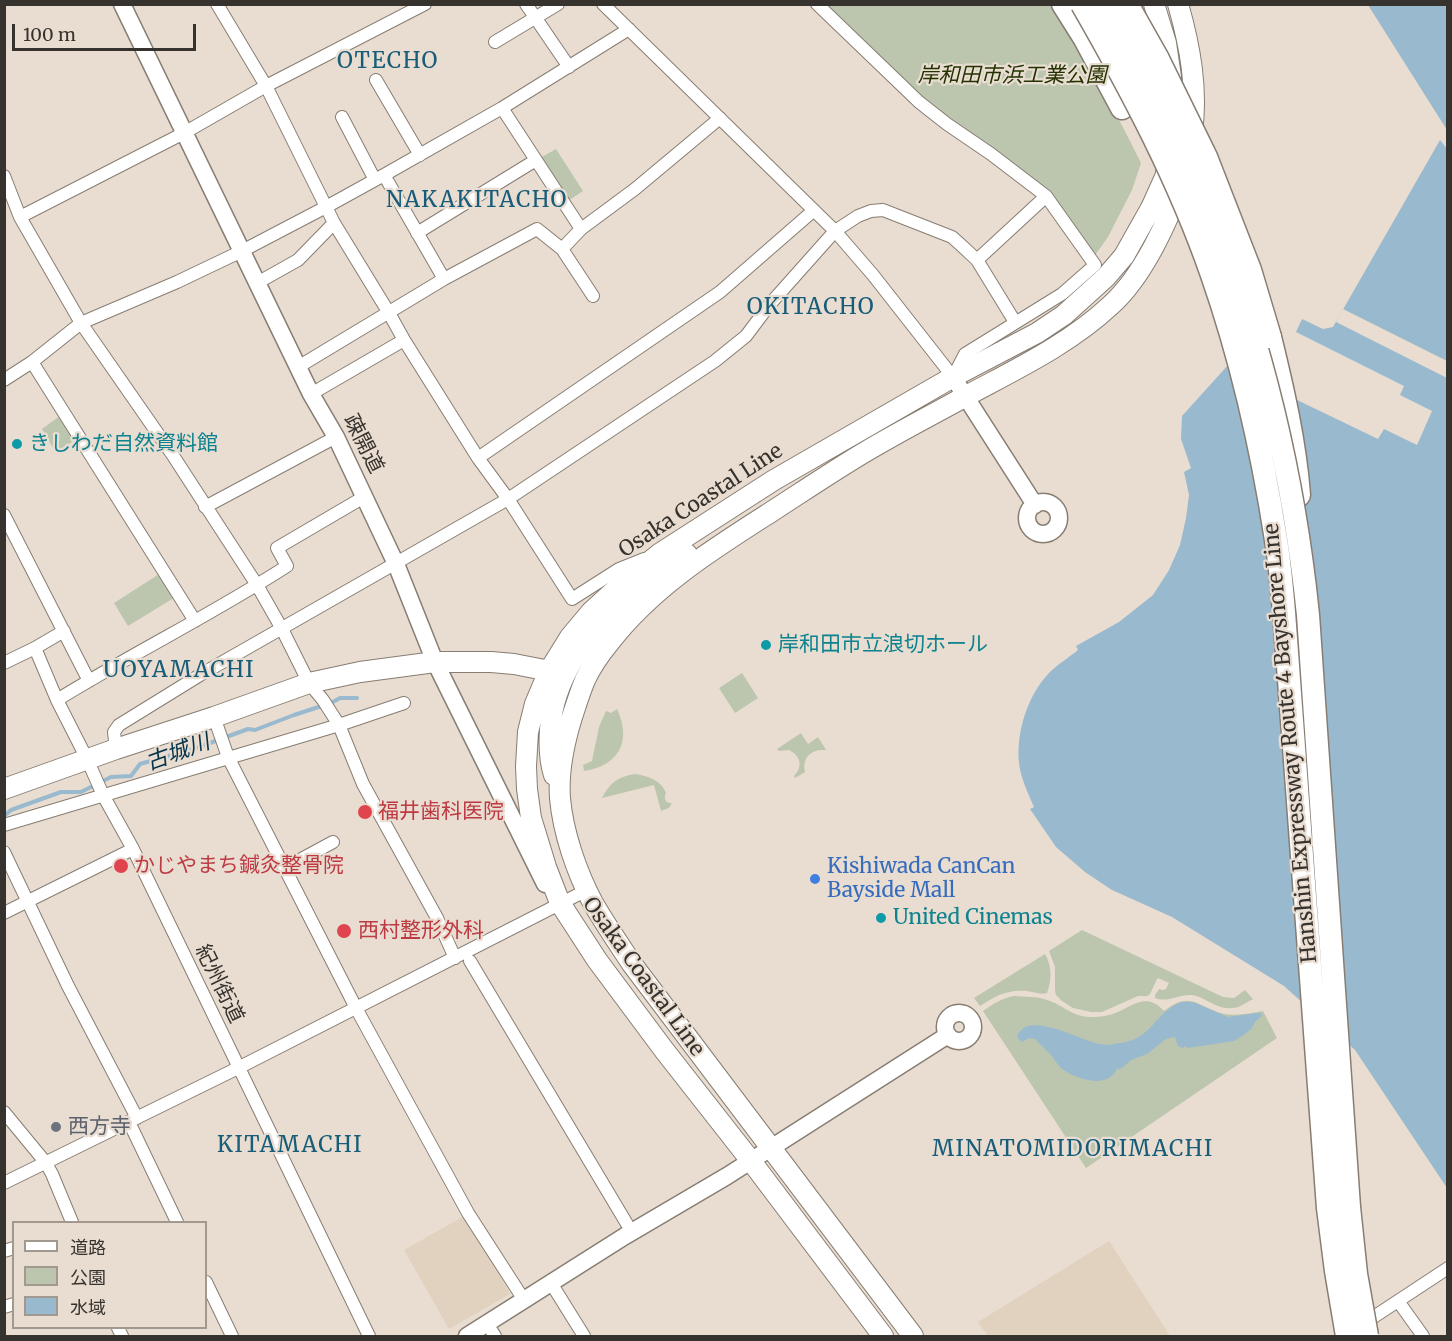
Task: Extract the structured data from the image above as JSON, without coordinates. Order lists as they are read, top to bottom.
{
  "streets": {
    "highway": ["Hanshin Expressway Route 4 Bayshore Line"],
    "main road": ["Osaka Coastal Line"],
    "street": ["疎開道", "紀州街道"]
  },
  "crossings": [
    ["疎開道", "Osaka Coastal Line"]
  ],
  "districts": [
    "OTECHO",
    "NAKAKITACHO",
    "OKITACHO",
    "UOYAMACHI",
    "KITAMACHI",
    "MINATOMIDORIMACHI"
  ],
  "water": ["古城川"],
  "parks": ["岸和田市浜工業公園"],
  "places": [
    "きしわだ自然資料館",
    "岸和田市立浪切ホール",
    "福井歯科医院",
    "かじやまち鍼灸整骨院",
    "Kishiwada CanCan Bayside Mall",
    "United Cinemas",
    "西村整形外科",
    "西方寺"
  ],
  "legend": ["道路", "公園", "水域"],
  "scale_bar": "100 m"
}
